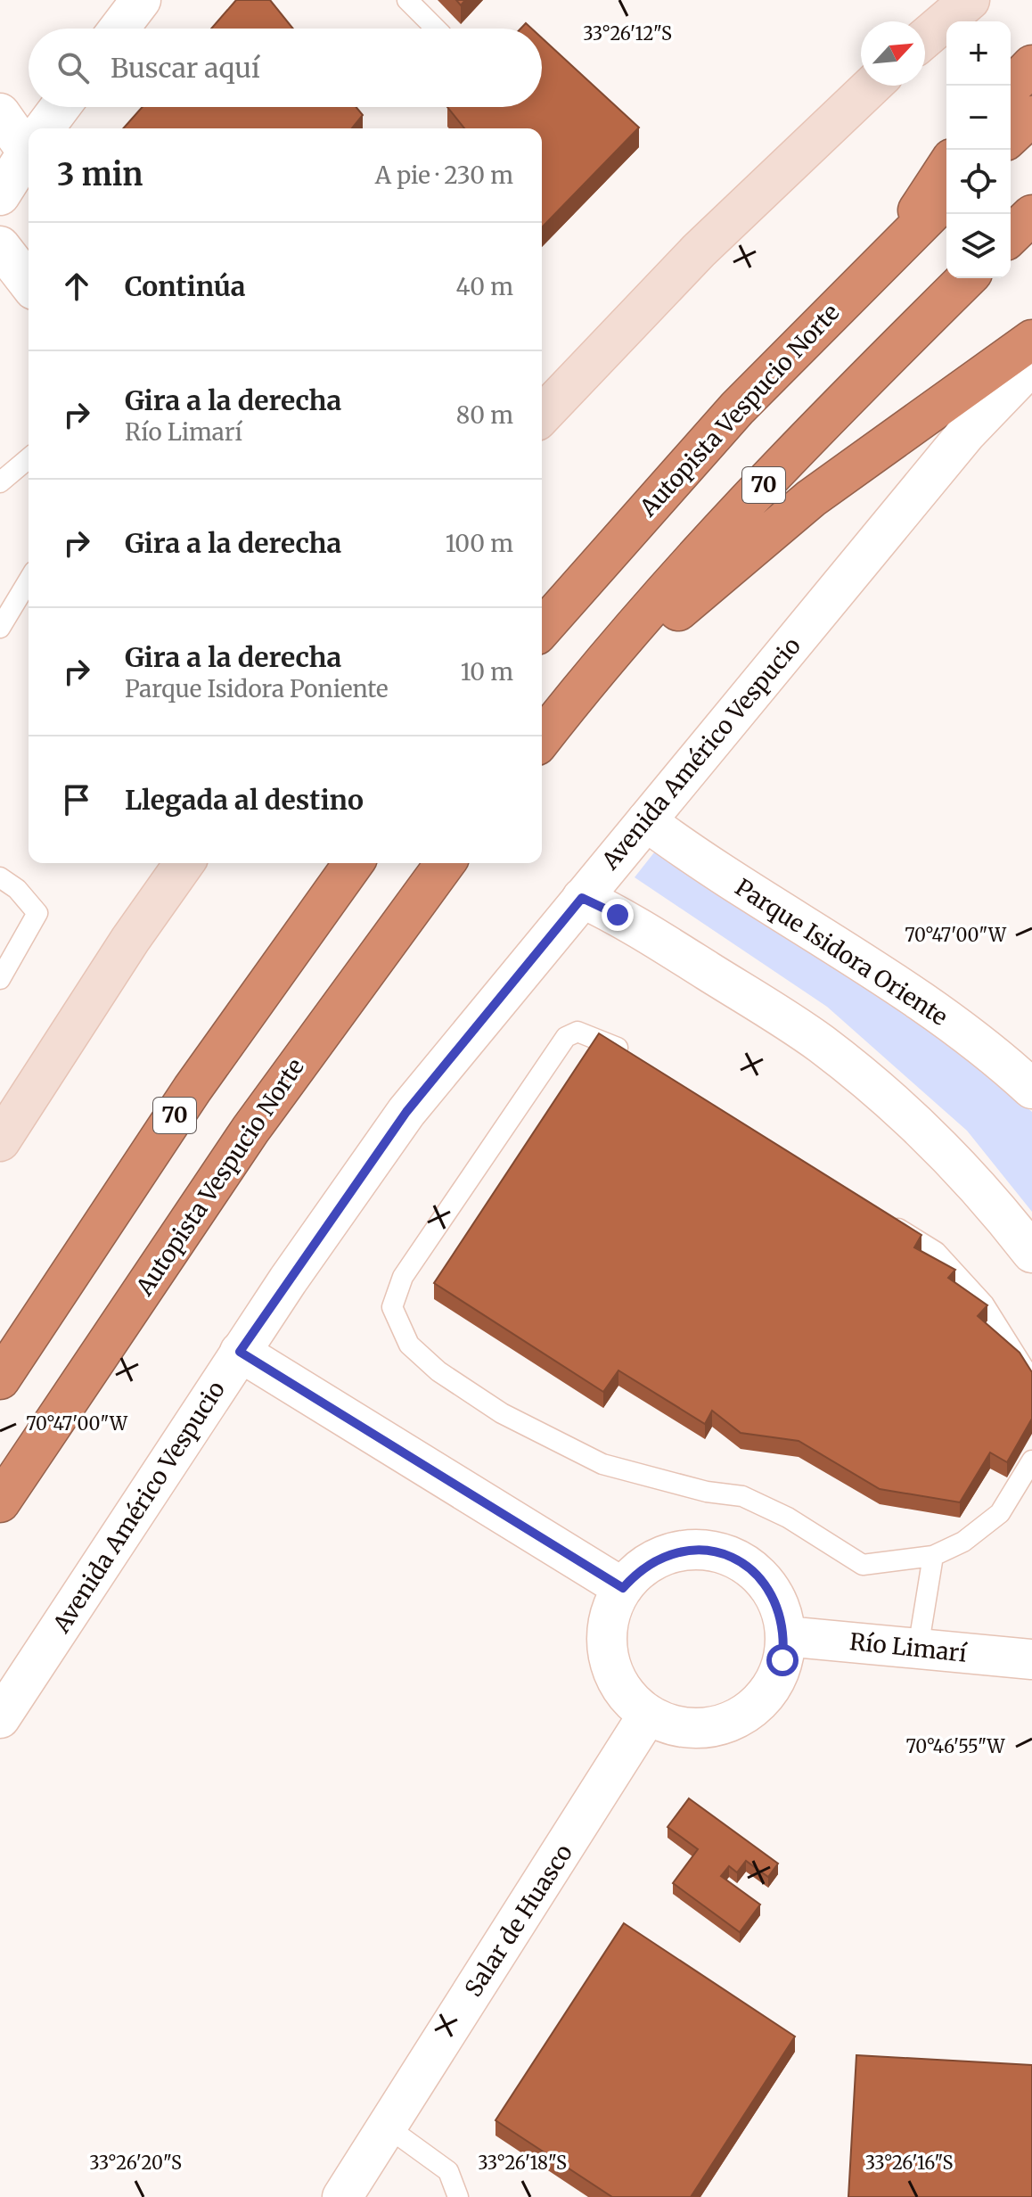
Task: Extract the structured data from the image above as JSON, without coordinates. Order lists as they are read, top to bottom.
{
  "streets": {
    "highway": ["Autopista Vespucio Norte", "70"],
    "street": [
      "Avenida Américo Vespucio",
      "Parque Isidora Oriente",
      "Río Limarí",
      "Salar de Huasco"
    ]
  },
  "crossings": [
    ["Avenida Américo Vespucio", "Parque Isidora Oriente"],
    ["Río Limarí", "Salar de Huasco"]
  ],
  "north": "top right",
  "page": {
    "map_buttons": ["+", "−"],
    "search": "Buscar aquí",
    "heading": ["3 min", "A pie · 230 m"],
    "list": [
      ["Continúa", "40 m"],
      ["Gira a la derecha", "Río Limarí", "80 m"],
      ["Gira a la derecha", "100 m"],
      ["Gira a la derecha", "Parque Isidora Poniente", "10 m"],
      "Llegada al destino"
    ]
  },
  "coordinates": [
    "33°26'12\"S",
    "70°47'00\"W",
    "70°46'55\"W",
    "33°26'20\"S",
    "33°26'18\"S",
    "33°26'16\"S"
  ]
}
